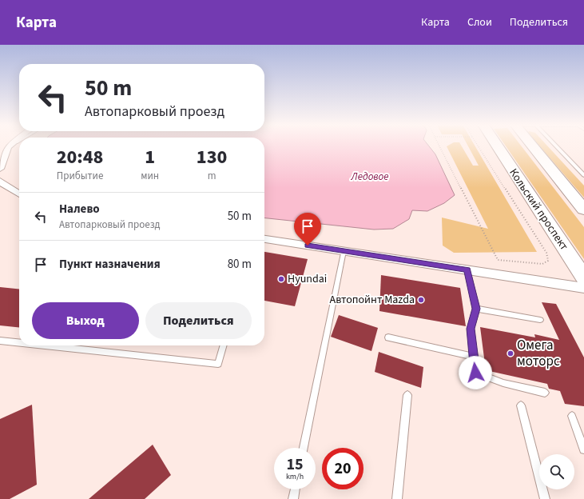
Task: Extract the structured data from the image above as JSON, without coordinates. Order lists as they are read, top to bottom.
{
  "streets": {
    "main road": ["Кольский проспект"]
  },
  "water": ["Ледовое"],
  "places": ["Hyundai", "Автопойнт Mazda", "Омега моторс"],
  "page": {
    "header": "Карта",
    "nav": ["Карта", "Слои", "Поделиться"],
    "turn": ["50 m", "Автопарковый проезд"],
    "eta": [
      "20:48",
      "Прибытие",
      "1",
      "мин",
      "130",
      "m"
    ],
    "list": [
      {
        "name": "Налево",
        "note": "Автопарковый проезд",
        "value": "50 m"
      },
      {
        "name": "Пункт назначения",
        "value": "80 m"
      }
    ],
    "buttons": ["Выход", "Поделиться"],
    "speed": "15 km/h",
    "limit": "20"
  }
}
